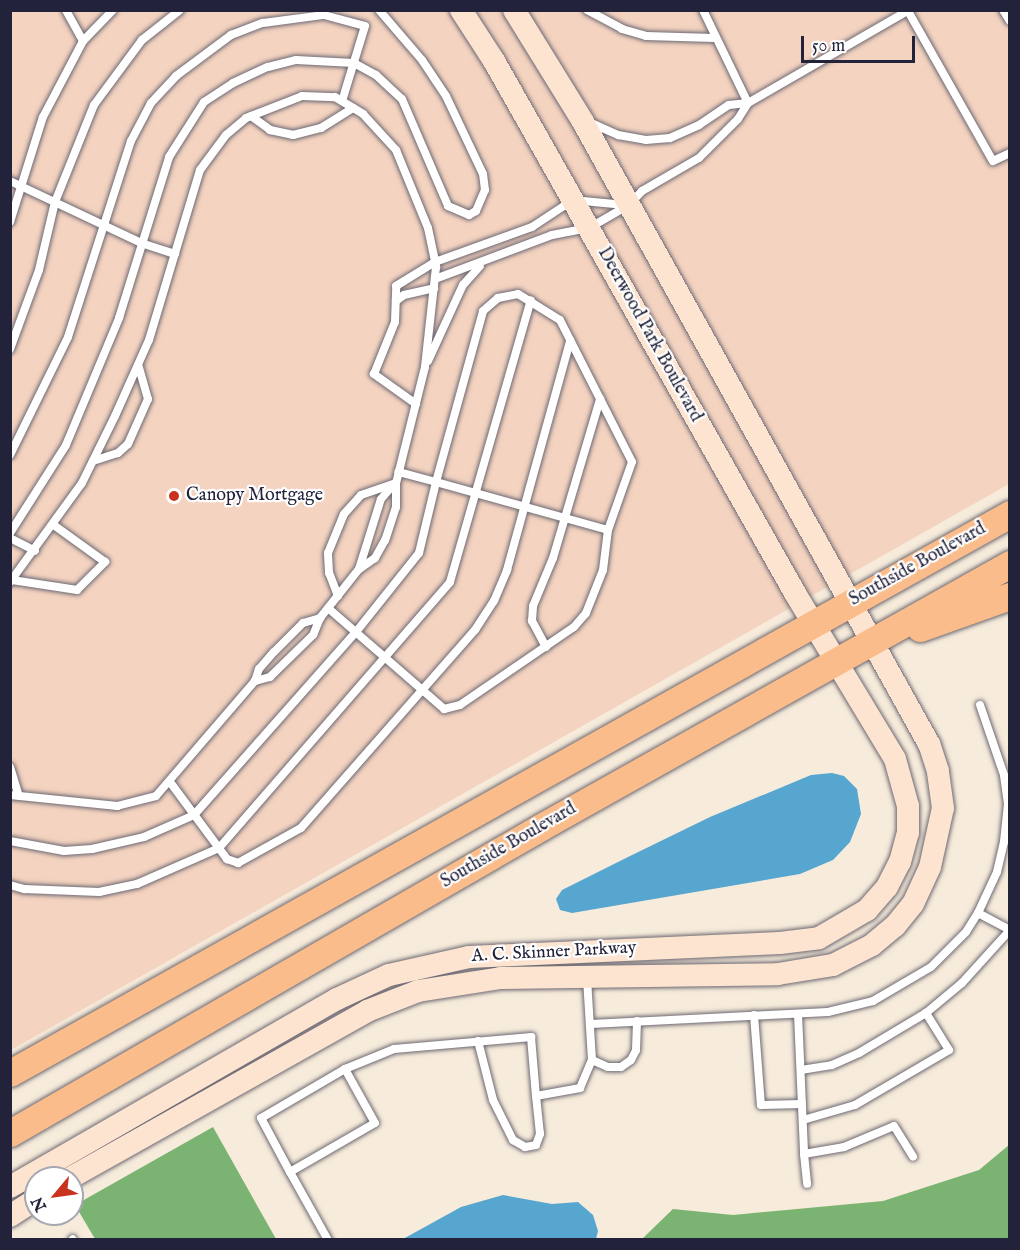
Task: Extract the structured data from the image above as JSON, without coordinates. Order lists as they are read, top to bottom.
{
  "streets": {
    "highway": ["Southside Boulevard"],
    "main road": ["Deerwood Park Boulevard", "A. C. Skinner Parkway"]
  },
  "crossings": [
    ["Deerwood Park Boulevard", "Southside Boulevard"],
    ["Deerwood Park Boulevard", "A. C. Skinner Parkway"],
    ["Southside Boulevard", "A. C. Skinner Parkway"]
  ],
  "places": ["Canopy Mortgage"],
  "scale_bar": "50 m",
  "north": "bottom left"
}
